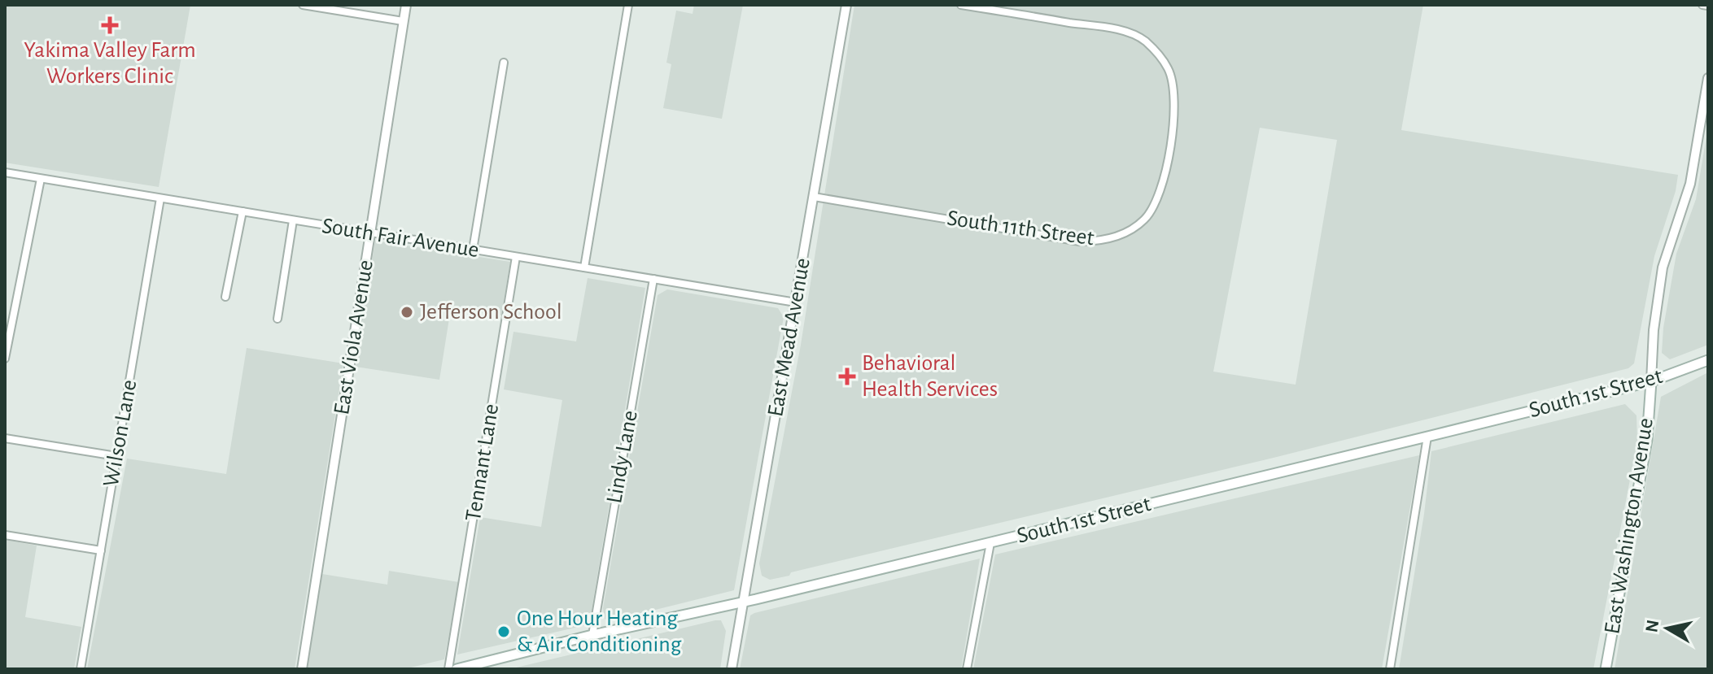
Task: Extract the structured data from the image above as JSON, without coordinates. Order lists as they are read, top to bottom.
{
  "streets": {
    "main road": ["South 1st Street", "East Washington Avenue"],
    "street": [
      "South 11th Street",
      "South Fair Avenue",
      "East Viola Avenue",
      "East Mead Avenue",
      "Wilson Lane",
      "Lindy Lane",
      "Tennant Lane"
    ]
  },
  "crossings": [
    ["South 11th Street", "East Mead Avenue"],
    ["South Fair Avenue", "East Viola Avenue"],
    ["South Fair Avenue", "East Mead Avenue"],
    ["South Fair Avenue", "Wilson Lane"],
    ["South Fair Avenue", "Lindy Lane"],
    ["South Fair Avenue", "Tennant Lane"],
    ["East Mead Avenue", "South 1st Street"],
    ["South 1st Street", "Lindy Lane"],
    ["South 1st Street", "East Washington Avenue"]
  ],
  "places": {
    "health": ["Yakima Valley Farm Workers Clinic", "Behavioral Health Services"],
    "other": ["Jefferson School", "One Hour Heating & Air Conditioning"]
  },
  "north": "left"
}
